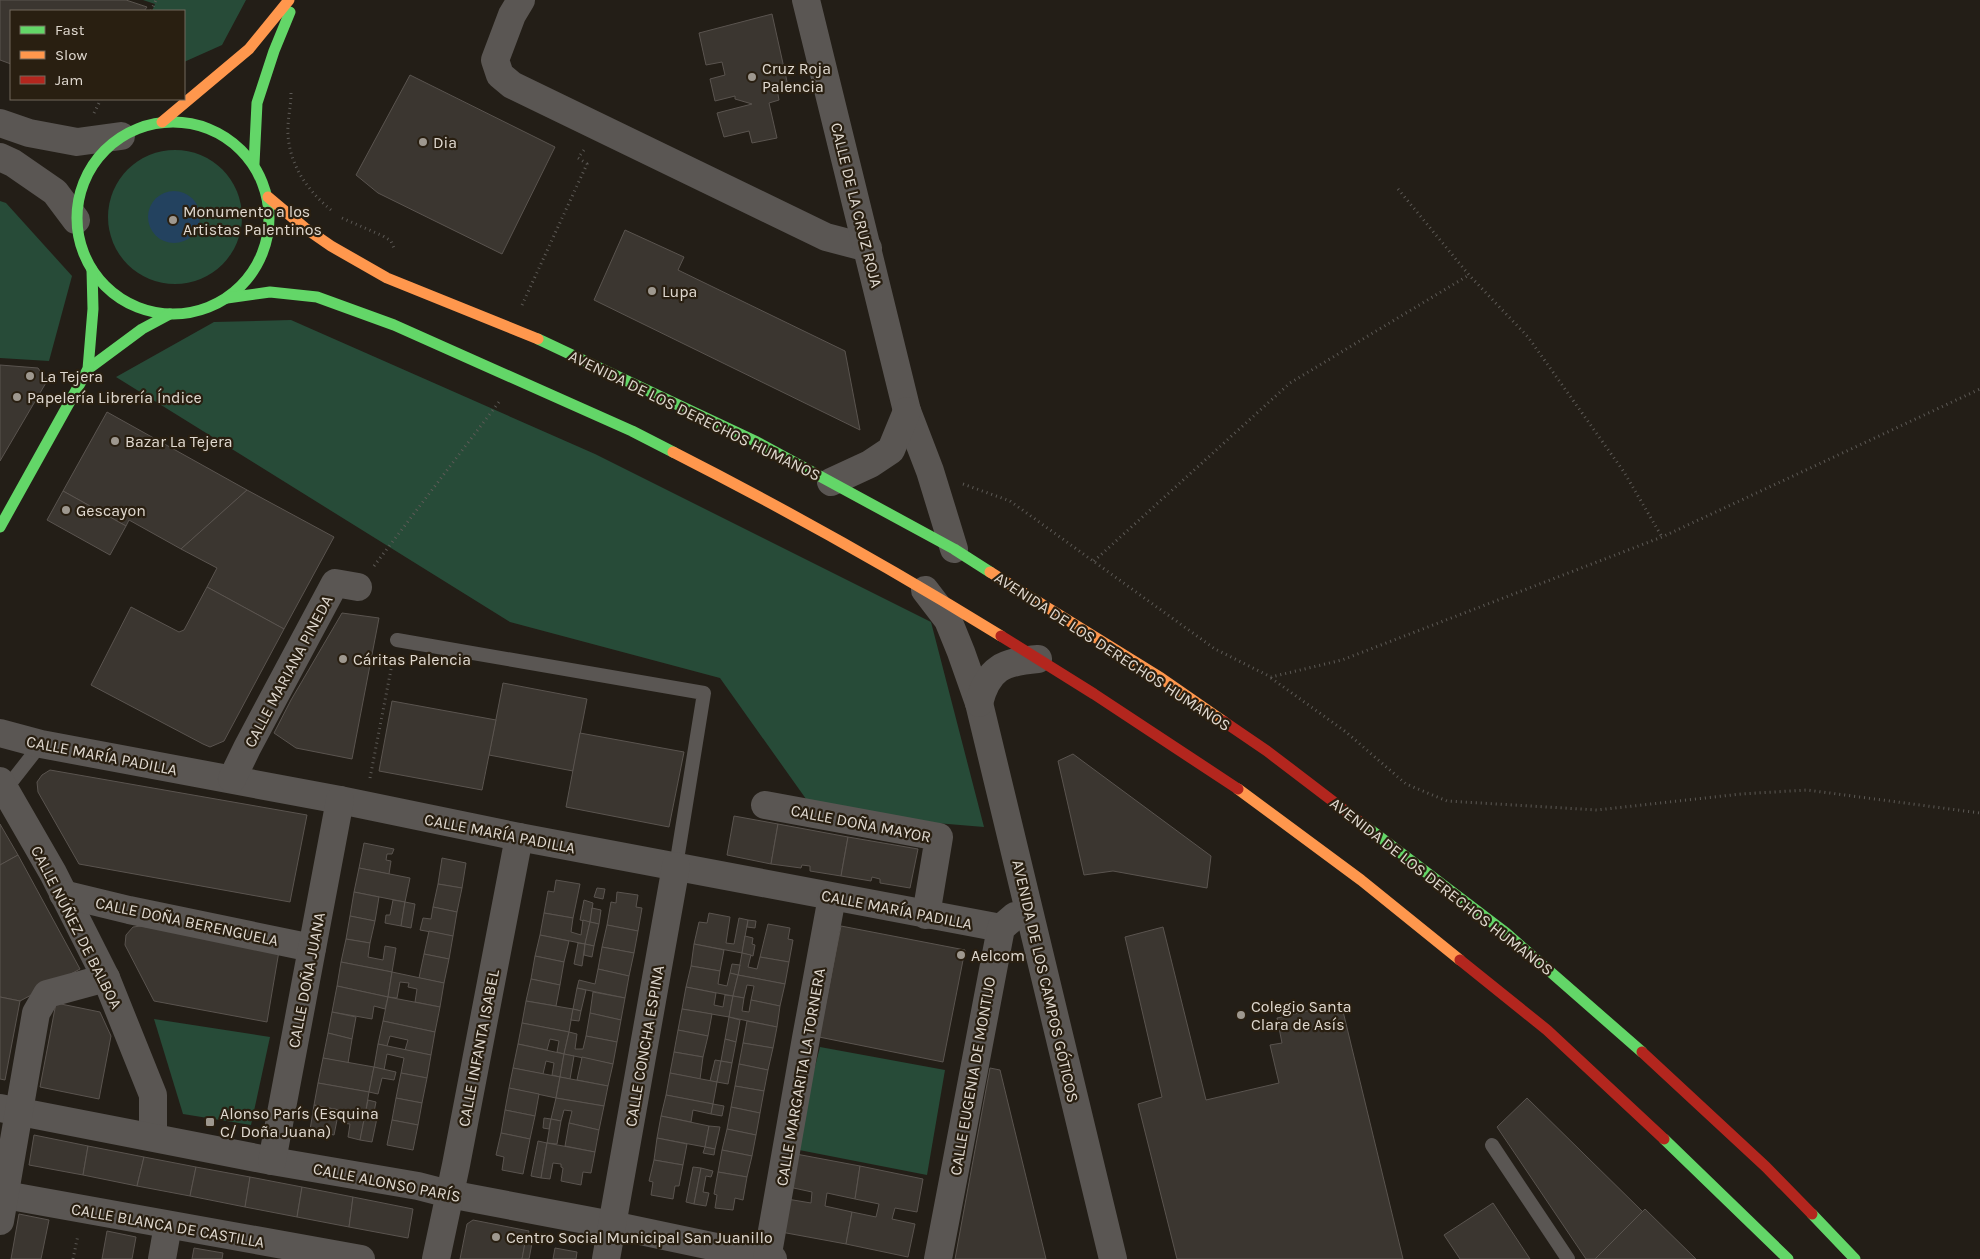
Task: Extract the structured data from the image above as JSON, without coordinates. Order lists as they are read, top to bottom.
{
  "streets": {
    "main road": ["AVENIDA DE LOS DERECHOS HUMANOS"],
    "street": [
      "CALLE DE LA CRUZ ROJA",
      "CALLE MARIANA PINEDA",
      "CALLE MARÍA PADILLA",
      "CALLE DOÑA MAYOR",
      "CALLE DOÑA BERENGUELA",
      "CALLE NÚÑEZ DE BALBOA",
      "CALLE DOÑA JUANA",
      "AVENIDA DE LOS CAMPOS GÓTICOS",
      "CALLE CONCHA ESPINA",
      "CALLE INFANTA ISABEL",
      "CALLE EUGENIA DE MONTIJO",
      "CALLE MARGARITA LA TORNERA",
      "CALLE ALONSO PARÍS",
      "CALLE BLANCA DE CASTILLA"
    ]
  },
  "crossings": [
    ["CALLE DE LA CRUZ ROJA", "AVENIDA DE LOS DERECHOS HUMANOS"],
    ["CALLE MARIANA PINEDA", "CALLE MARÍA PADILLA"],
    ["CALLE MARÍA PADILLA", "CALLE DOÑA MAYOR"],
    ["CALLE MARÍA PADILLA", "CALLE DOÑA JUANA"],
    ["CALLE MARÍA PADILLA", "CALLE CONCHA ESPINA"],
    ["CALLE MARÍA PADILLA", "CALLE INFANTA ISABEL"],
    ["CALLE MARÍA PADILLA", "CALLE EUGENIA DE MONTIJO"],
    ["CALLE MARÍA PADILLA", "CALLE MARGARITA LA TORNERA"],
    ["CALLE DOÑA BERENGUELA", "CALLE NÚÑEZ DE BALBOA"],
    ["CALLE DOÑA BERENGUELA", "CALLE DOÑA JUANA"],
    ["CALLE NÚÑEZ DE BALBOA", "CALLE ALONSO PARÍS"],
    ["CALLE DOÑA JUANA", "CALLE ALONSO PARÍS"],
    ["CALLE CONCHA ESPINA", "CALLE ALONSO PARÍS"],
    ["CALLE INFANTA ISABEL", "CALLE ALONSO PARÍS"],
    ["CALLE MARGARITA LA TORNERA", "CALLE ALONSO PARÍS"]
  ],
  "places": {
    "other": [
      "Cruz Roja Palencia",
      "Dia",
      "Monumento a los Artistas Palentinos",
      "Lupa",
      "La Tejera",
      "Papelería Librería Índice",
      "Bazar La Tejera",
      "Gescayon",
      "Cáritas Palencia",
      "Aelcom",
      "Colegio Santa Clara de Asís",
      "Centro Social Municipal San Juanillo"
    ],
    "transit": ["Alonso París (Esquina C/ Doña Juana)"]
  },
  "legend": ["Fast", "Slow", "Jam"]
}
